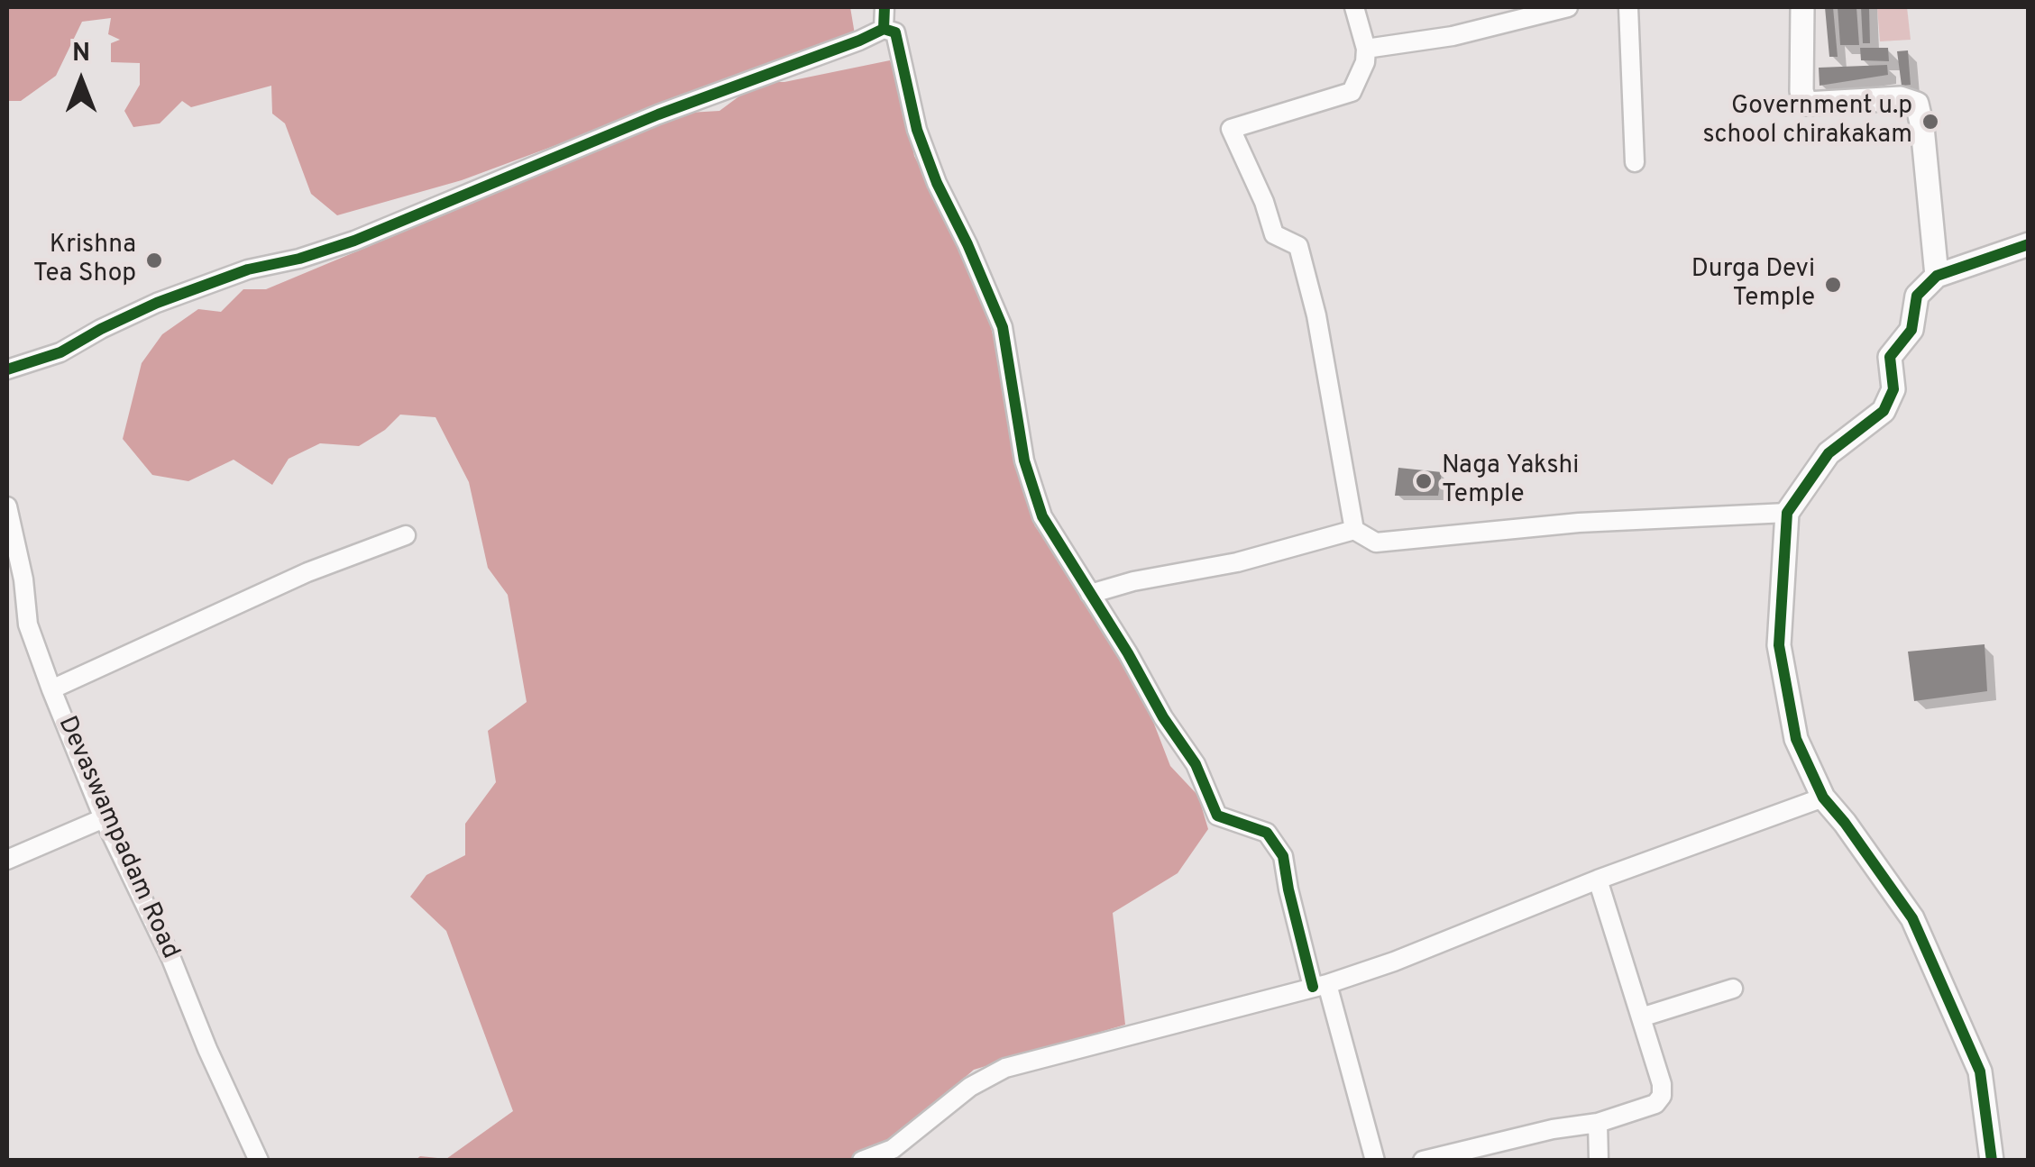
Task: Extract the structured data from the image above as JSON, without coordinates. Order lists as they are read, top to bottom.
{
  "streets": {
    "street": ["Devaswampadam Road"]
  },
  "places": [
    "Government u.p school chirakakam",
    "Krishna Tea Shop",
    "Durga Devi Temple",
    "Naga Yakshi Temple"
  ],
  "north": "top"
}
